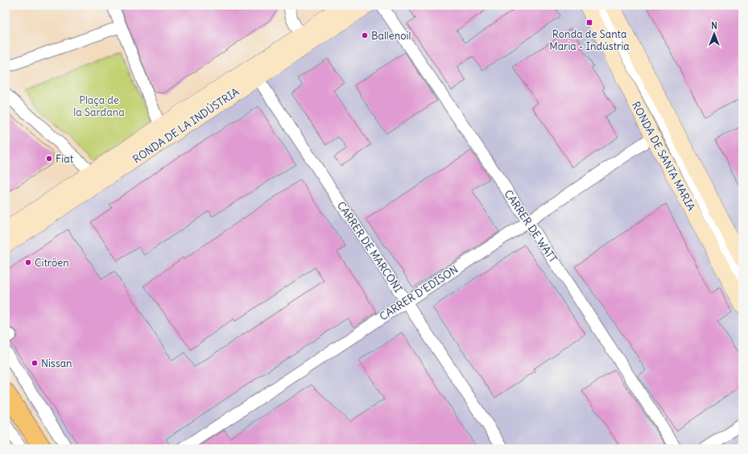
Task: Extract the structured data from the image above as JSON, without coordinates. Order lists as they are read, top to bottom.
{
  "streets": {
    "street": [
      "RONDA DE LA INDÚSTRIA",
      "RONDA DE SANTA MARIA",
      "CARRER DE WATT",
      "CARRER DE MARCONI",
      "CARRER D'EDISON"
    ]
  },
  "crossings": [
    ["RONDA DE LA INDÚSTRIA", "CARRER DE MARCONI"],
    ["RONDA DE SANTA MARIA", "CARRER D'EDISON"],
    ["CARRER DE WATT", "CARRER D'EDISON"],
    ["CARRER DE MARCONI", "CARRER D'EDISON"]
  ],
  "parks": ["Plaça de la Sardana"],
  "places": {
    "transit": ["Ronda de Santa Maria - Indústria"],
    "other": [
      "Ballenoil",
      "Fiat",
      "Citröen",
      "Nissan"
    ]
  },
  "north": "top"
}
